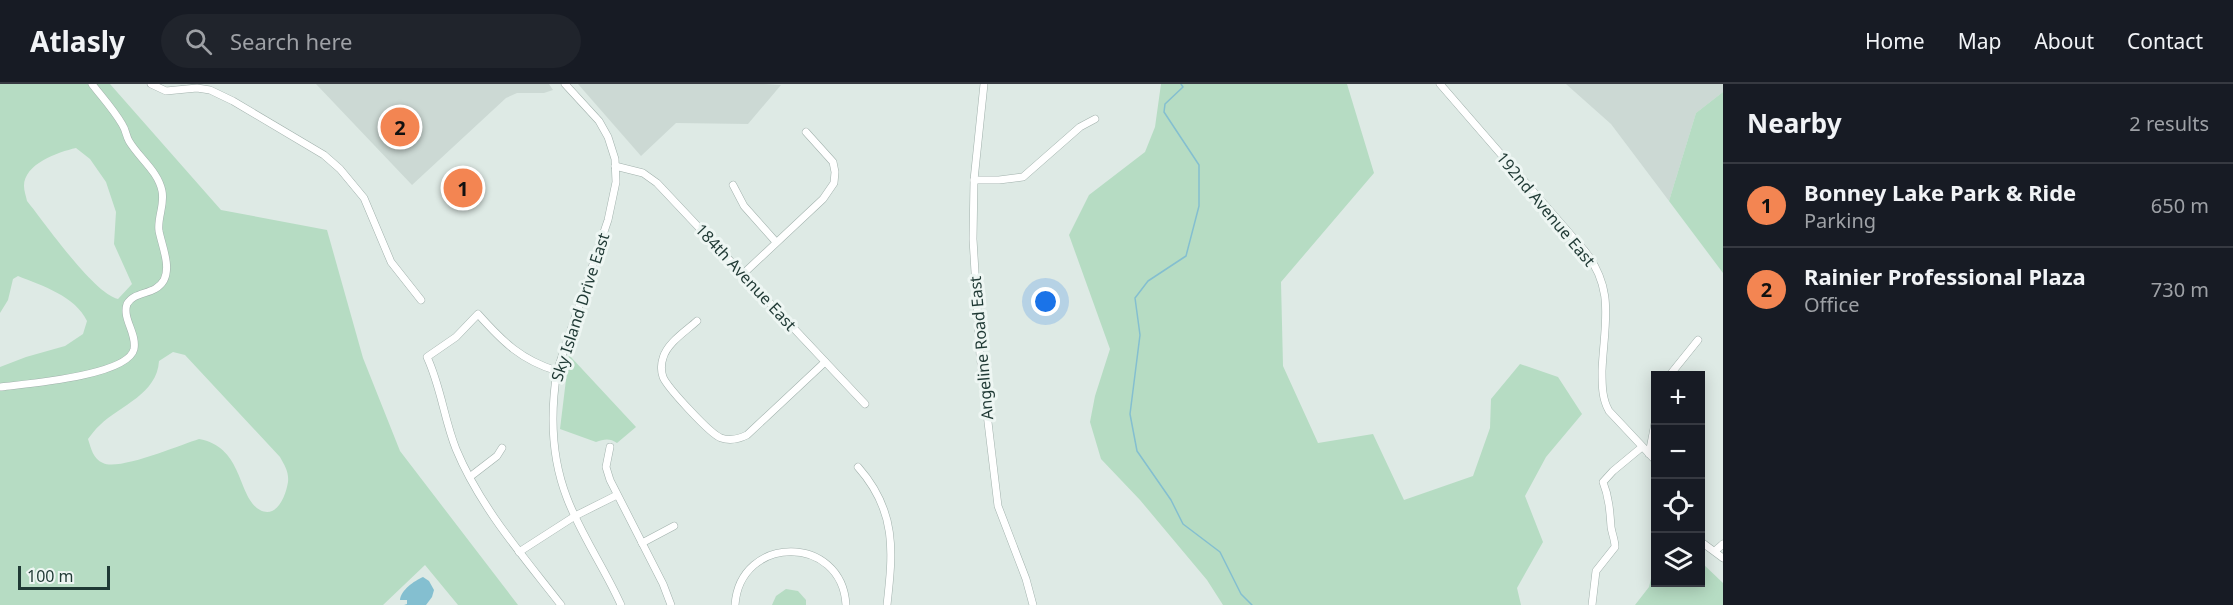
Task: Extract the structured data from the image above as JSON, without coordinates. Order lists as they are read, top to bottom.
{
  "streets": {
    "street": [
      "192nd Avenue East",
      "184th Avenue East",
      "Sky Island Drive East",
      "Angeline Road East"
    ]
  },
  "crossings": [
    ["184th Avenue East", "Sky Island Drive East"]
  ],
  "scale_bar": "100 m",
  "page": {
    "header": "Atlasly",
    "search": "Search here",
    "nav": [
      "Home",
      "Map",
      "About",
      "Contact"
    ],
    "heading": ["Nearby", "2 results"],
    "pins": ["2", "1"],
    "list": [
      {
        "mark": "1",
        "name": "Bonney Lake Park & Ride",
        "note": "Parking",
        "value": "650 m"
      },
      {
        "mark": "2",
        "name": "Rainier Professional Plaza",
        "note": "Office",
        "value": "730 m"
      }
    ],
    "map_buttons": ["+", "−"],
    "scale": "100 m"
  }
}
